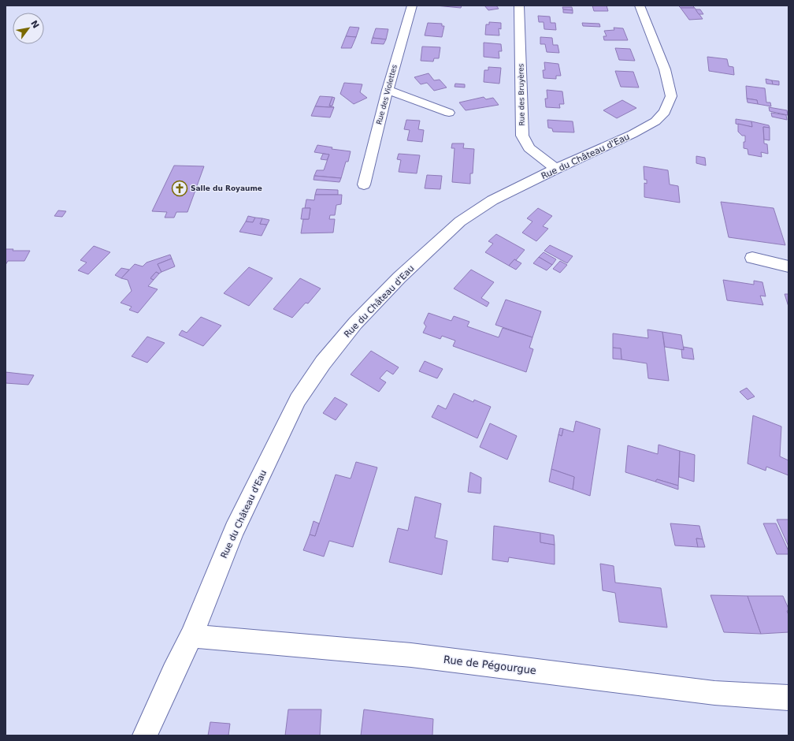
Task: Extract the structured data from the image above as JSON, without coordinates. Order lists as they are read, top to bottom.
{
  "streets": {
    "street": [
      "Rue des Violettes",
      "Rue des Bruyères",
      "Rue du Château d'Eau",
      "Rue de Pégourgue"
    ]
  },
  "crossings": [
    ["Rue des Bruyères", "Rue du Château d'Eau"],
    ["Rue du Château d'Eau", "Rue de Pégourgue"]
  ],
  "places": {
    "church": ["Salle du Royaume"]
  },
  "north": "top right"
}
